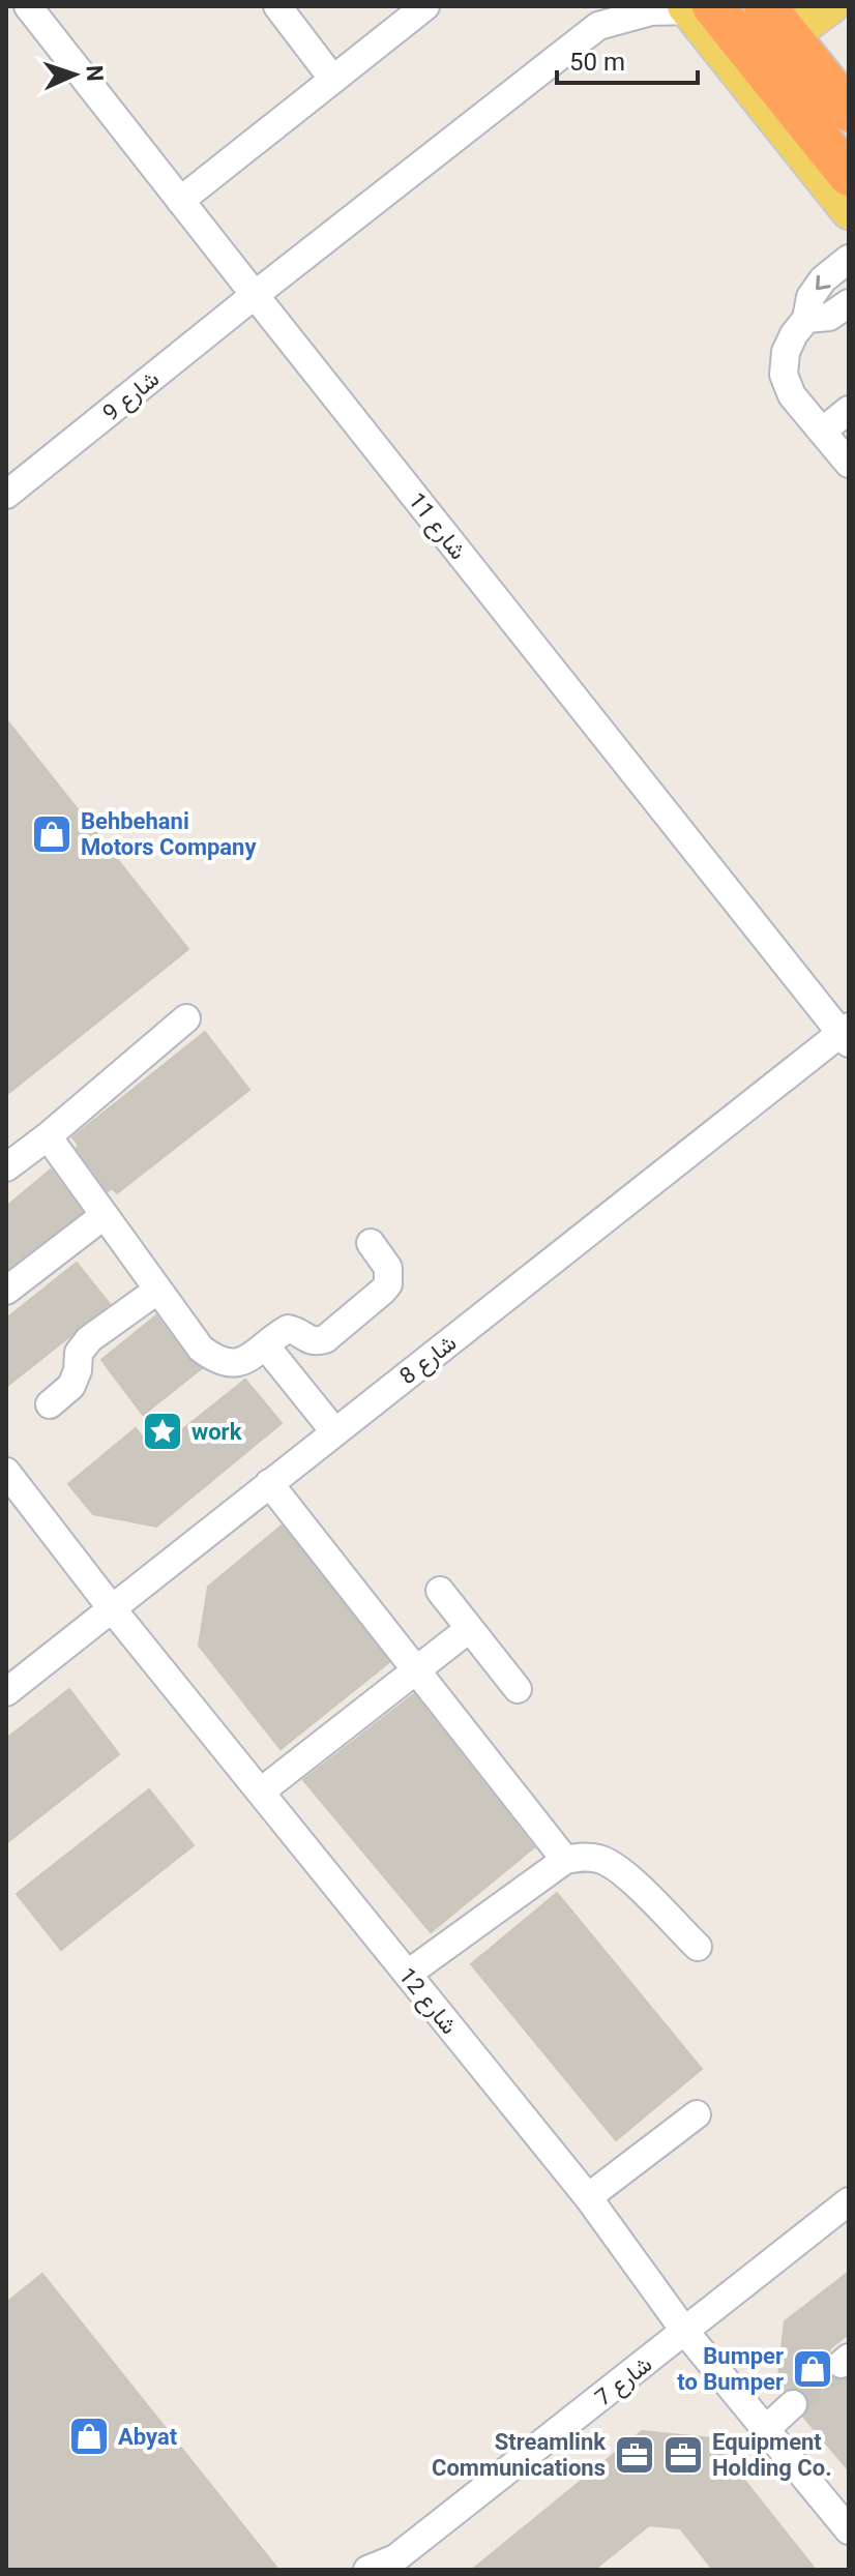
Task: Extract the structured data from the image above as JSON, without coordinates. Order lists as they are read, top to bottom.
{
  "streets": {
    "street": [
      "شارع 9",
      "شارع 11",
      "شارع 8",
      "شارع 12",
      "شارع 7"
    ]
  },
  "crossings": [
    ["شارع 9", "شارع 11"],
    ["شارع 11", "شارع 8"],
    ["شارع 8", "شارع 12"],
    ["شارع 12", "شارع 7"]
  ],
  "places": {
    "shop": ["Behbehani Motors Company", "Bumper to Bumper", "Abyat"],
    "place": ["work"],
    "office": ["Streamlink Communications", "Equipment Holding Co."]
  },
  "scale_bar": "50 m",
  "north": "right"
}
